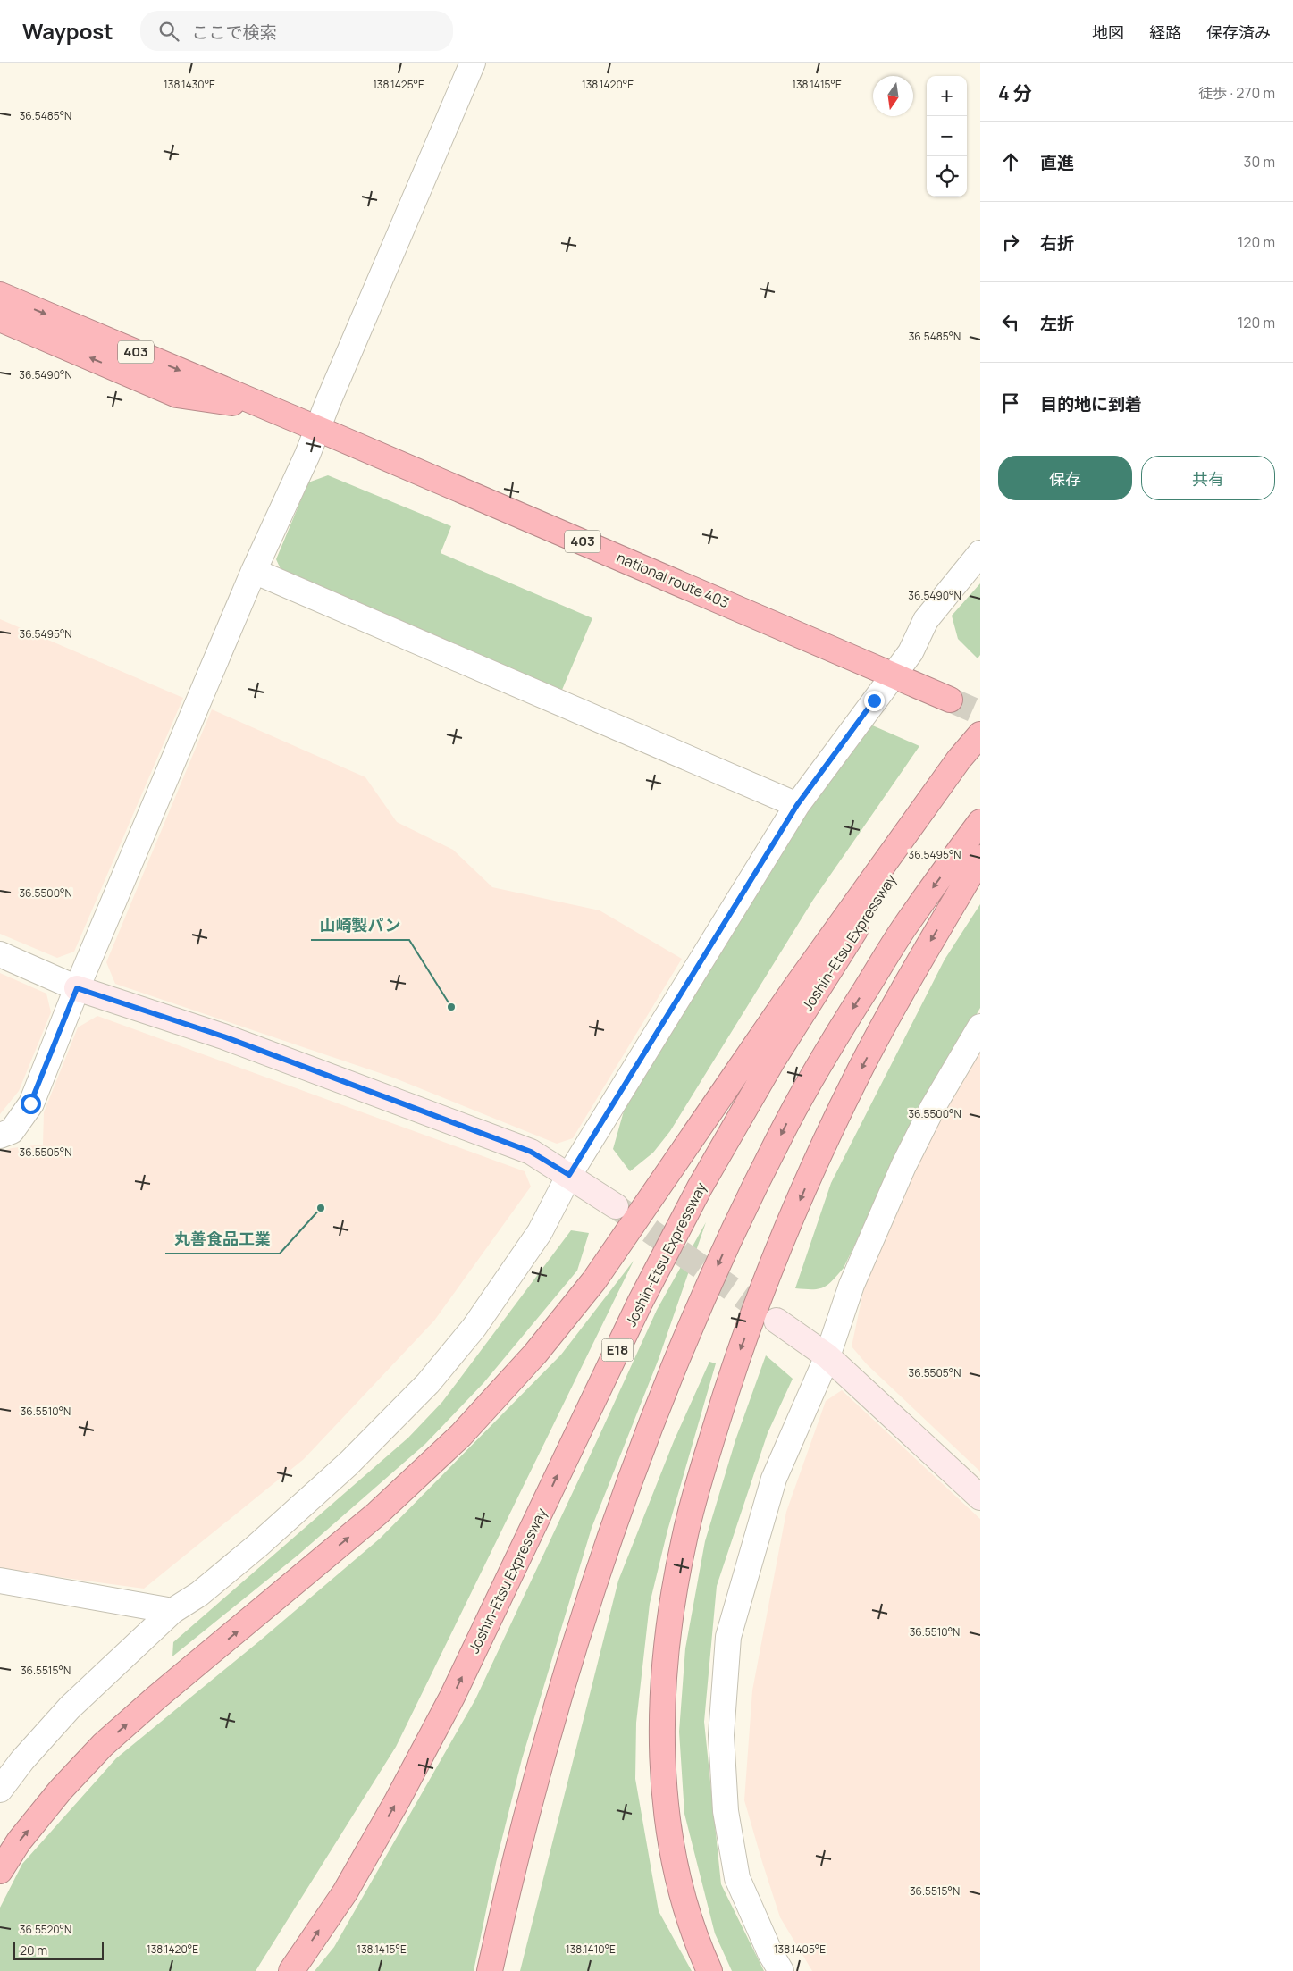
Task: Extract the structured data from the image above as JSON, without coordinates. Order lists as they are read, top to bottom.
{
  "streets": {
    "highway": [
      "403",
      "national route 403",
      "Joshin-Etsu Expressway",
      "E18"
    ]
  },
  "places": ["山崎製パン", "丸善食品工業"],
  "scale_bar": "20 m",
  "north": "bottom",
  "page": {
    "header": "Waypost",
    "search": "ここで検索",
    "nav": ["地図", "経路", "保存済み"],
    "heading": ["4 分", "徒歩 · 270 m"],
    "map_buttons": ["+", "−"],
    "list": [
      ["直進", "30 m"],
      ["右折", "120 m"],
      ["左折", "120 m"],
      "目的地に到着"
    ],
    "buttons": ["保存", "共有"],
    "scale": "20 m"
  },
  "coordinates": [
    "138.1430°E",
    "138.1425°E",
    "138.1420°E",
    "138.1415°E",
    "36.5485°N",
    "36.5490°N",
    "36.5495°N",
    "36.5500°N",
    "36.5505°N",
    "36.5510°N",
    "36.5515°N",
    "36.5520°N",
    "138.1410°E",
    "138.1405°E"
  ]
}
